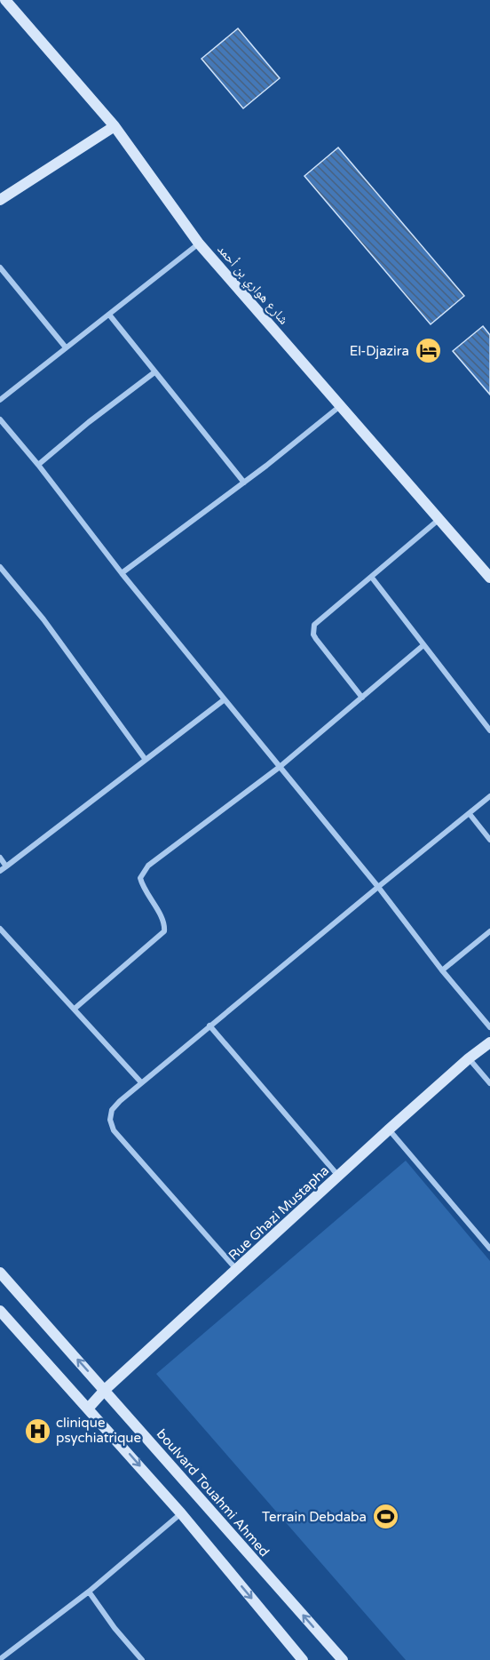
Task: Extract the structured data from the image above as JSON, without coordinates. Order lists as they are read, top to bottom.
{
  "streets": {
    "main road": ["شارع هواري بن أحمد", "Rue Ghazi Mustapha", "boulvard Touahmi Ahmed"]
  },
  "crossings": [
    ["Rue Ghazi Mustapha", "boulvard Touahmi Ahmed"]
  ],
  "places": {
    "hotel": ["El-Djazira"],
    "hospital": ["clinique psychiatrique"],
    "sports": ["Terrain Debdaba"]
  }
}
